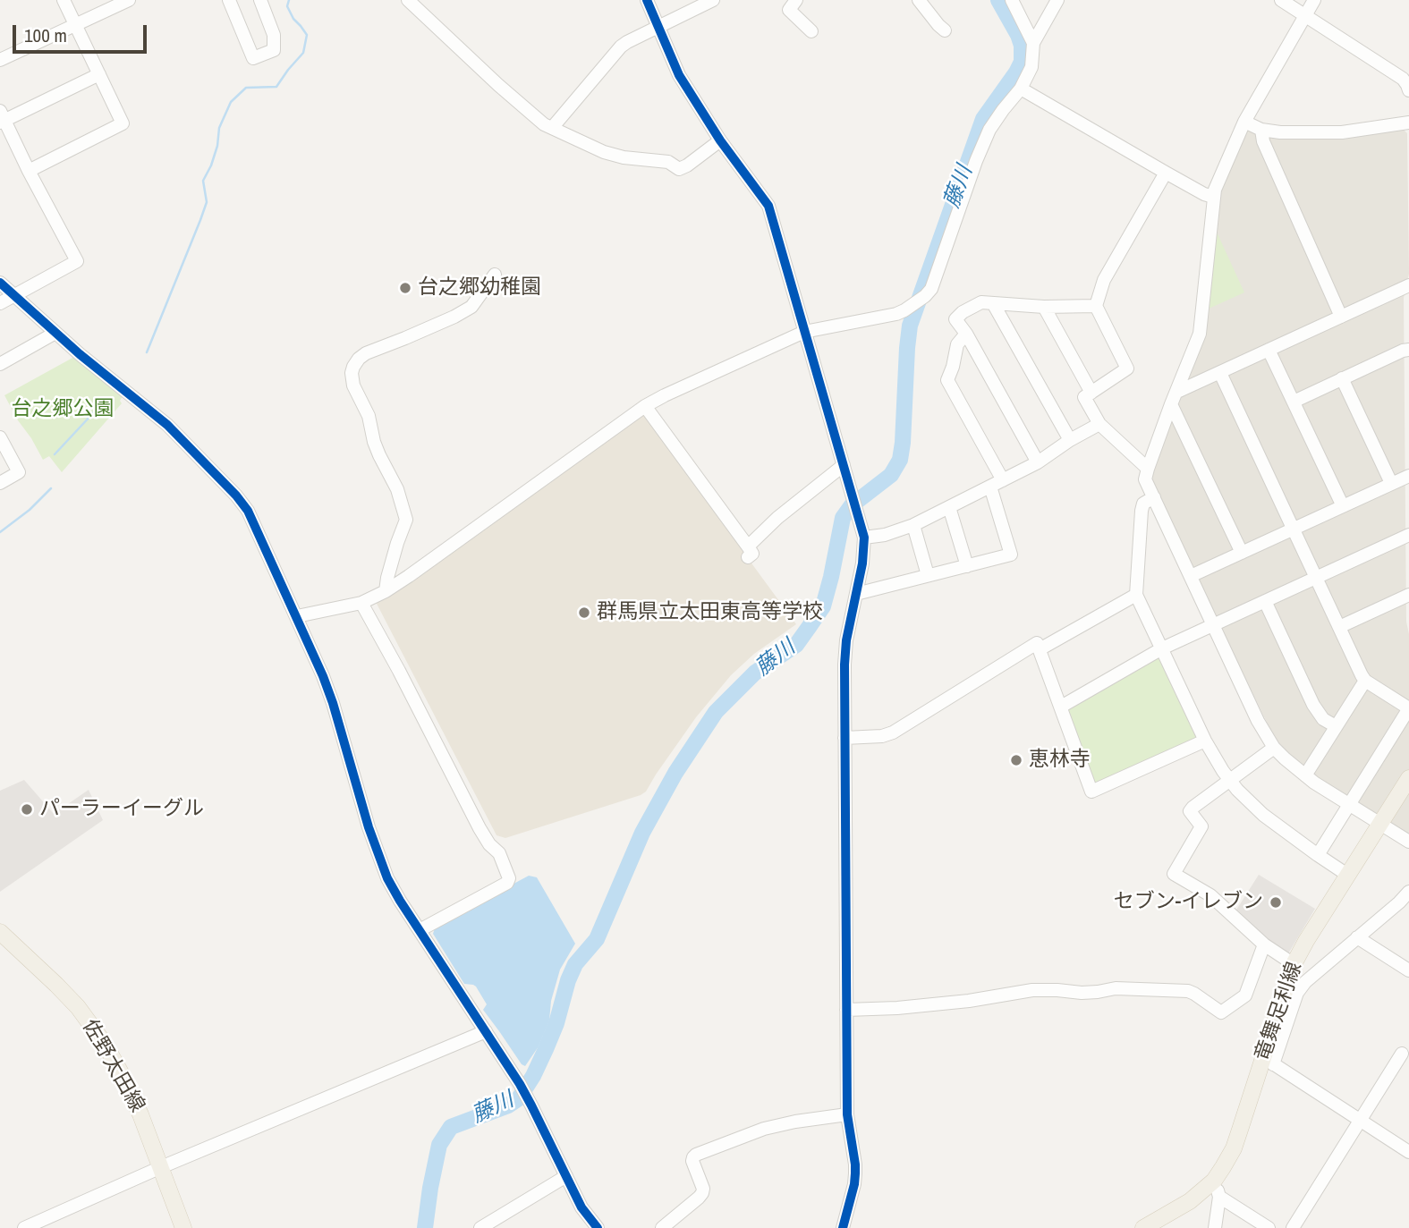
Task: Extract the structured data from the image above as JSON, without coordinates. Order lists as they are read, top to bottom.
{
  "streets": {
    "main road": ["竜舞足利線", "佐野太田線"]
  },
  "water": ["藤川"],
  "parks": ["台之郷公園"],
  "places": [
    "台之郷幼稚園",
    "群馬県立太田東高等学校",
    "恵林寺",
    "パーラーイーグル",
    "セブン-イレブン"
  ],
  "scale_bar": "100 m"
}
